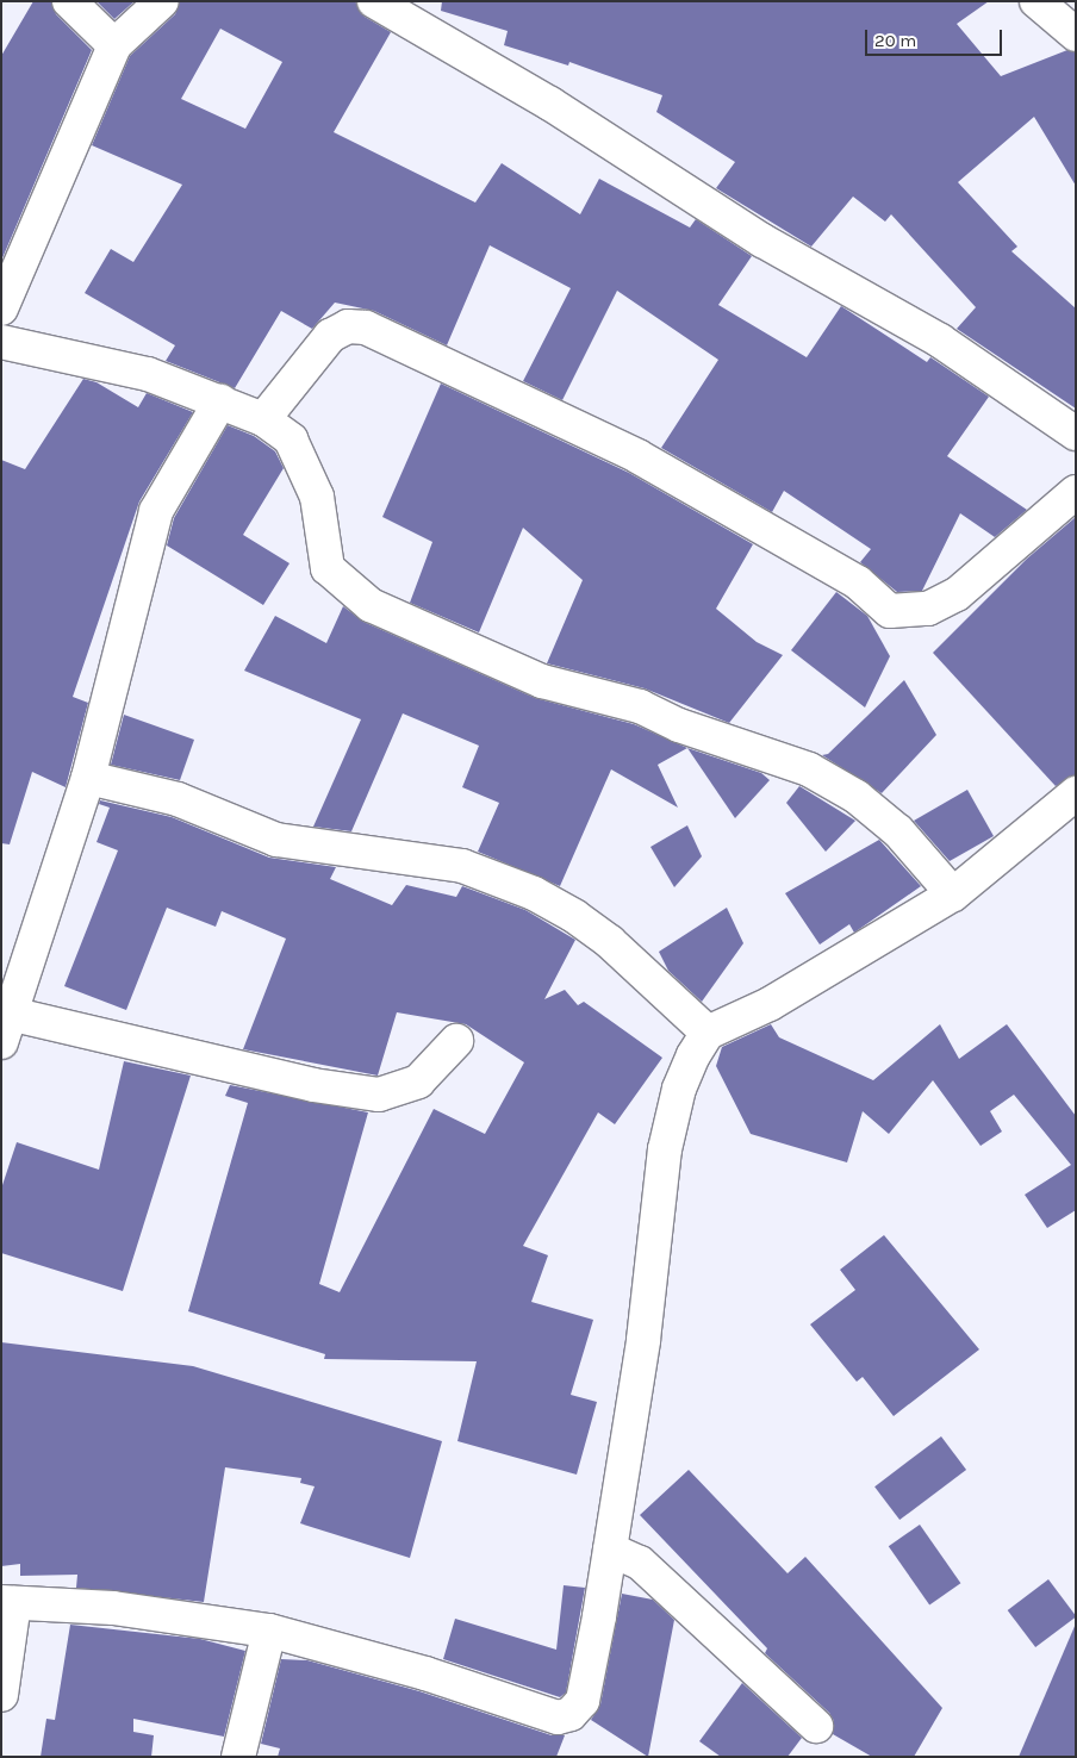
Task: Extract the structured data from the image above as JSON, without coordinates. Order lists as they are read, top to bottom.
{
  "scale_bar": "20 m"
}
